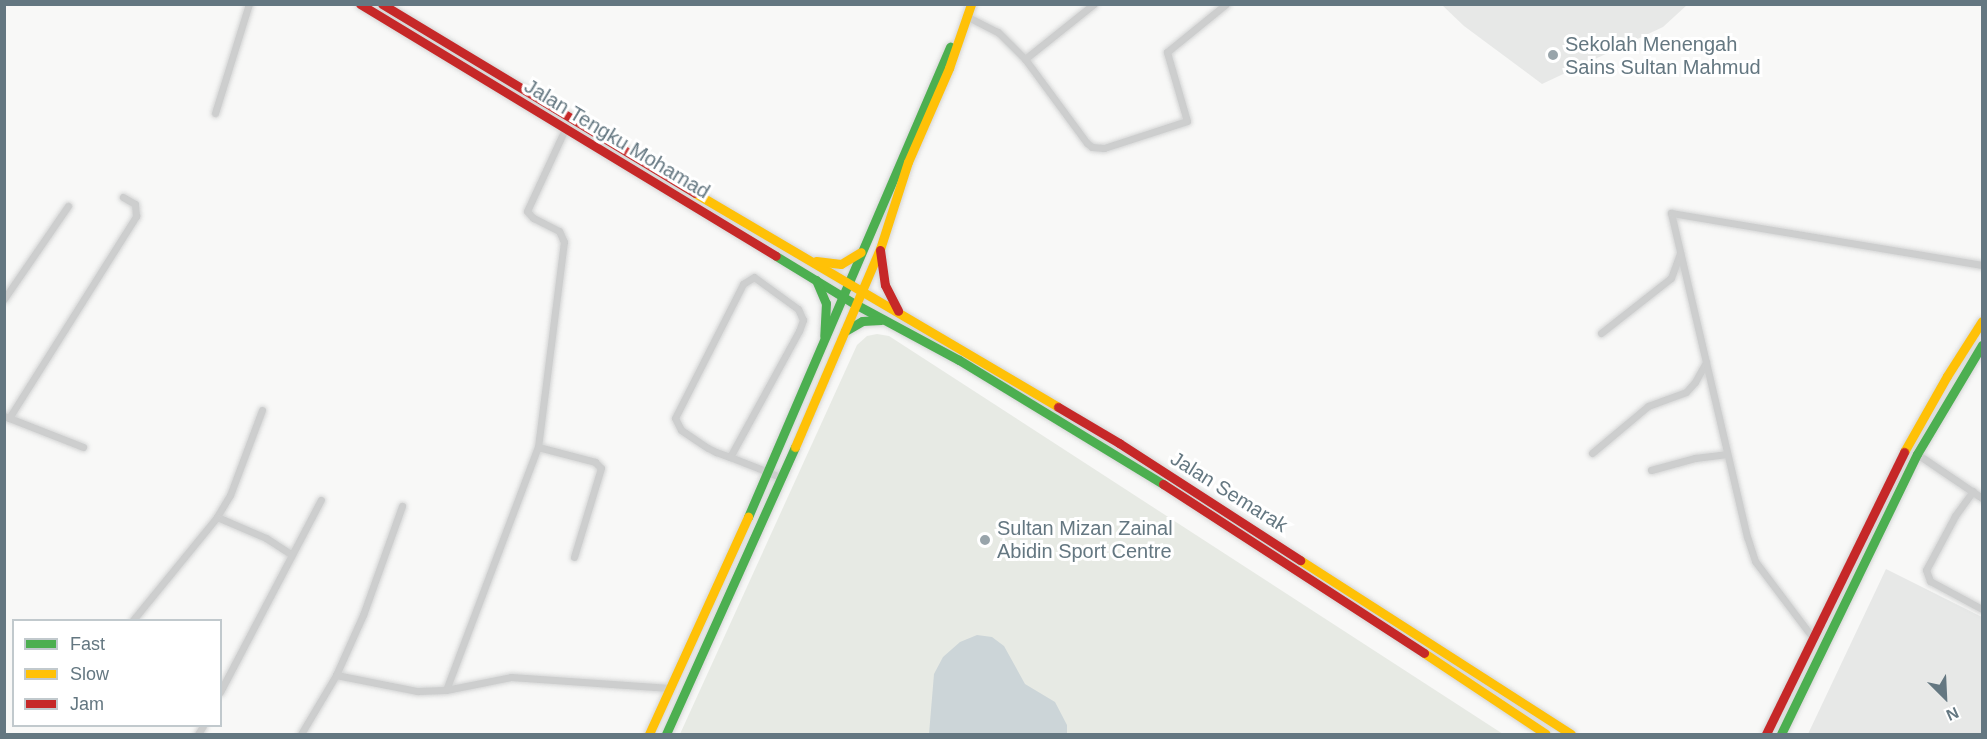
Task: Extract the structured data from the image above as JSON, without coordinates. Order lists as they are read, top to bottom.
{
  "streets": {
    "main road": ["Jalan Tengku Mohamad", "Jalan Semarak"]
  },
  "crossings": [
    ["Jalan Tengku Mohamad", "Jalan Semarak"]
  ],
  "places": ["Sekolah Menengah Sains Sultan Mahmud", "Sultan Mizan Zainal Abidin Sport Centre"],
  "legend": ["Fast", "Slow", "Jam"],
  "north": "bottom right"
}
